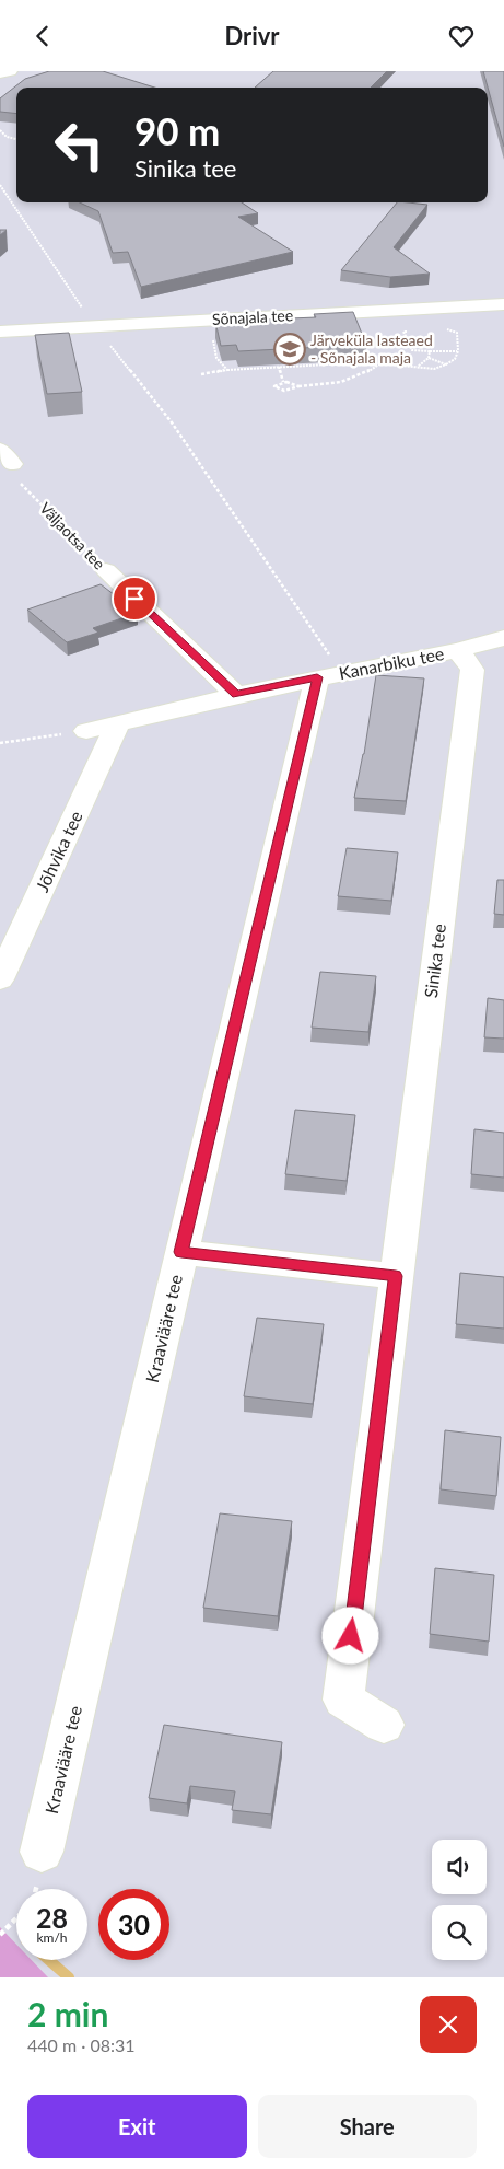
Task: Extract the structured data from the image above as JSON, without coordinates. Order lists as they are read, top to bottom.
{
  "streets": {
    "street": [
      "Sõnajala tee",
      "Väljaotsa tee",
      "Kanarbiku tee",
      "Jõhvika tee",
      "Sinika tee",
      "Kraaviääre tee"
    ]
  },
  "crossings": [
    ["Väljaotsa tee", "Kanarbiku tee"],
    ["Kanarbiku tee", "Jõhvika tee"],
    ["Kanarbiku tee", "Sinika tee"],
    ["Kanarbiku tee", "Kraaviääre tee"]
  ],
  "places": {
    "school or university": ["Järveküla lasteaed - Sõnajala maja"]
  },
  "page": {
    "header": "Drivr",
    "turn": ["90 m", "Sinika tee"],
    "speed": "28 km/h",
    "limit": "30",
    "heading": ["2 min", "440 m · 08:31"],
    "buttons": ["Exit", "Share"]
  }
}
